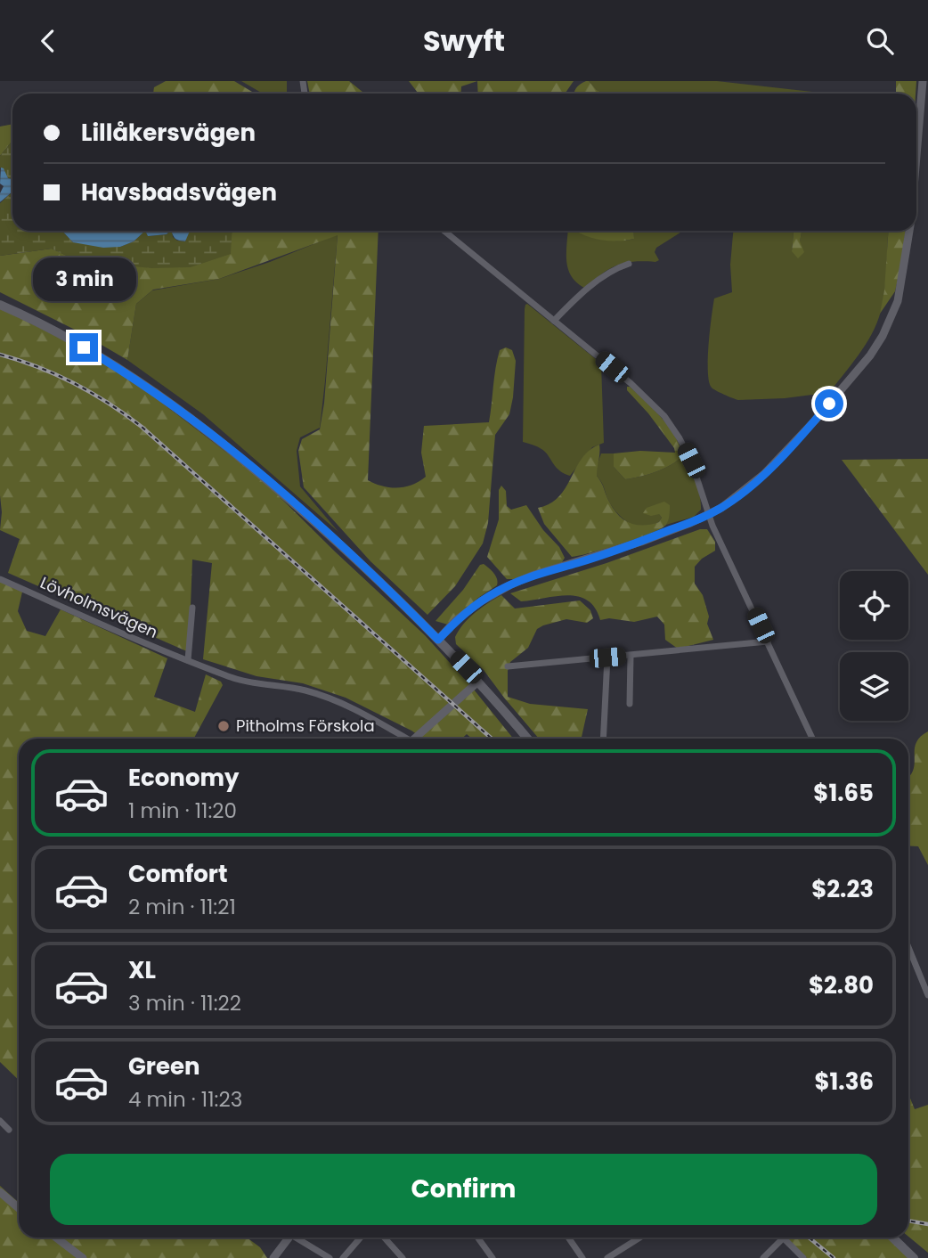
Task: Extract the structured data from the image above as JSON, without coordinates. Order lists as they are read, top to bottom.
{
  "streets": {
    "street": ["Lövholmsvägen"]
  },
  "places": ["Pitholms Förskola"],
  "page": {
    "header": "Swyft",
    "banner": ["Lillåkersvägen", "Havsbadsvägen"],
    "bubble": "3 min",
    "list": [
      {
        "name": "Economy",
        "note": "1 min · 11:20",
        "value": "$1.65"
      },
      {
        "name": "Comfort",
        "note": "2 min · 11:21",
        "value": "$2.23"
      },
      {
        "name": "XL",
        "note": "3 min · 11:22",
        "value": "$2.80"
      },
      {
        "name": "Green",
        "note": "4 min · 11:23",
        "value": "$1.36"
      }
    ],
    "buttons": "Confirm"
  }
}
